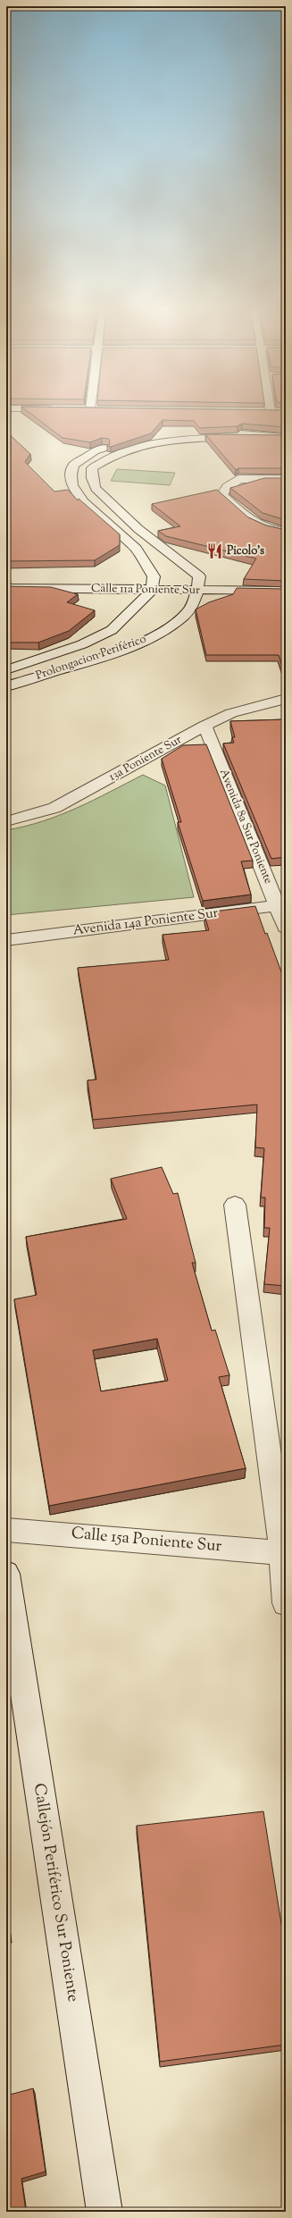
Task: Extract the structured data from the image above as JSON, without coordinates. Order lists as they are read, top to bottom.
{
  "streets": {
    "street": [
      "Calle 11a Poniente Sur",
      "Prolongacion Periférico",
      "13a Poniente Sur",
      "Avenida 8a Sur Poniente",
      "Avenida 14a Poniente Sur",
      "Calle 15a Poniente Sur",
      "Callejón Periférico Sur Poniente"
    ]
  },
  "crossings": [
    ["Calle 11a Poniente Sur", "Prolongacion Periférico"],
    ["13a Poniente Sur", "Avenida 8a Sur Poniente"],
    ["Avenida 8a Sur Poniente", "Avenida 14a Poniente Sur"]
  ],
  "places": {
    "restaurant": ["Picolo's"]
  }
}
